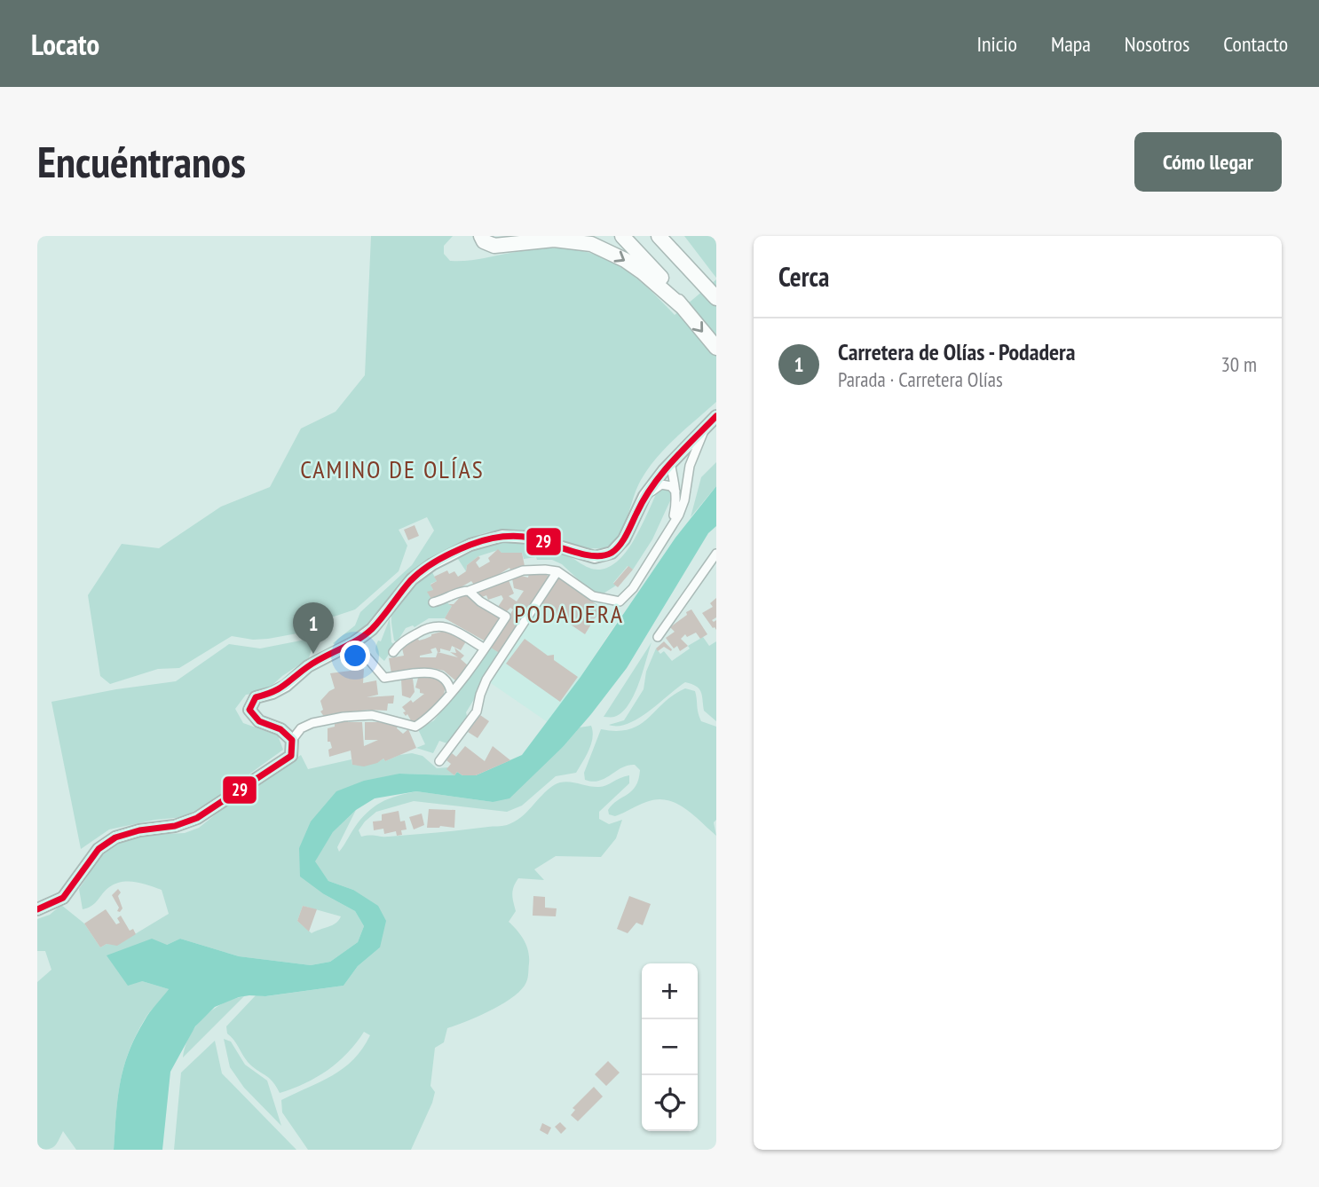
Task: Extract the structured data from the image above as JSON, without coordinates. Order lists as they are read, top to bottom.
{
  "districts": ["CAMINO DE OLÍAS", "PODADERA"],
  "lines": ["transit line 29"],
  "page": {
    "header": "Locato",
    "nav": [
      "Inicio",
      "Mapa",
      "Nosotros",
      "Contacto"
    ],
    "buttons": "Cómo llegar",
    "title": "Encuéntranos",
    "heading": "Cerca",
    "list": [
      {
        "mark": "1",
        "name": "Carretera de Olías - Podadera",
        "note": "Parada · Carretera Olías",
        "value": "30 m"
      }
    ],
    "pins": "1",
    "map_buttons": ["+", "−"]
  }
}
